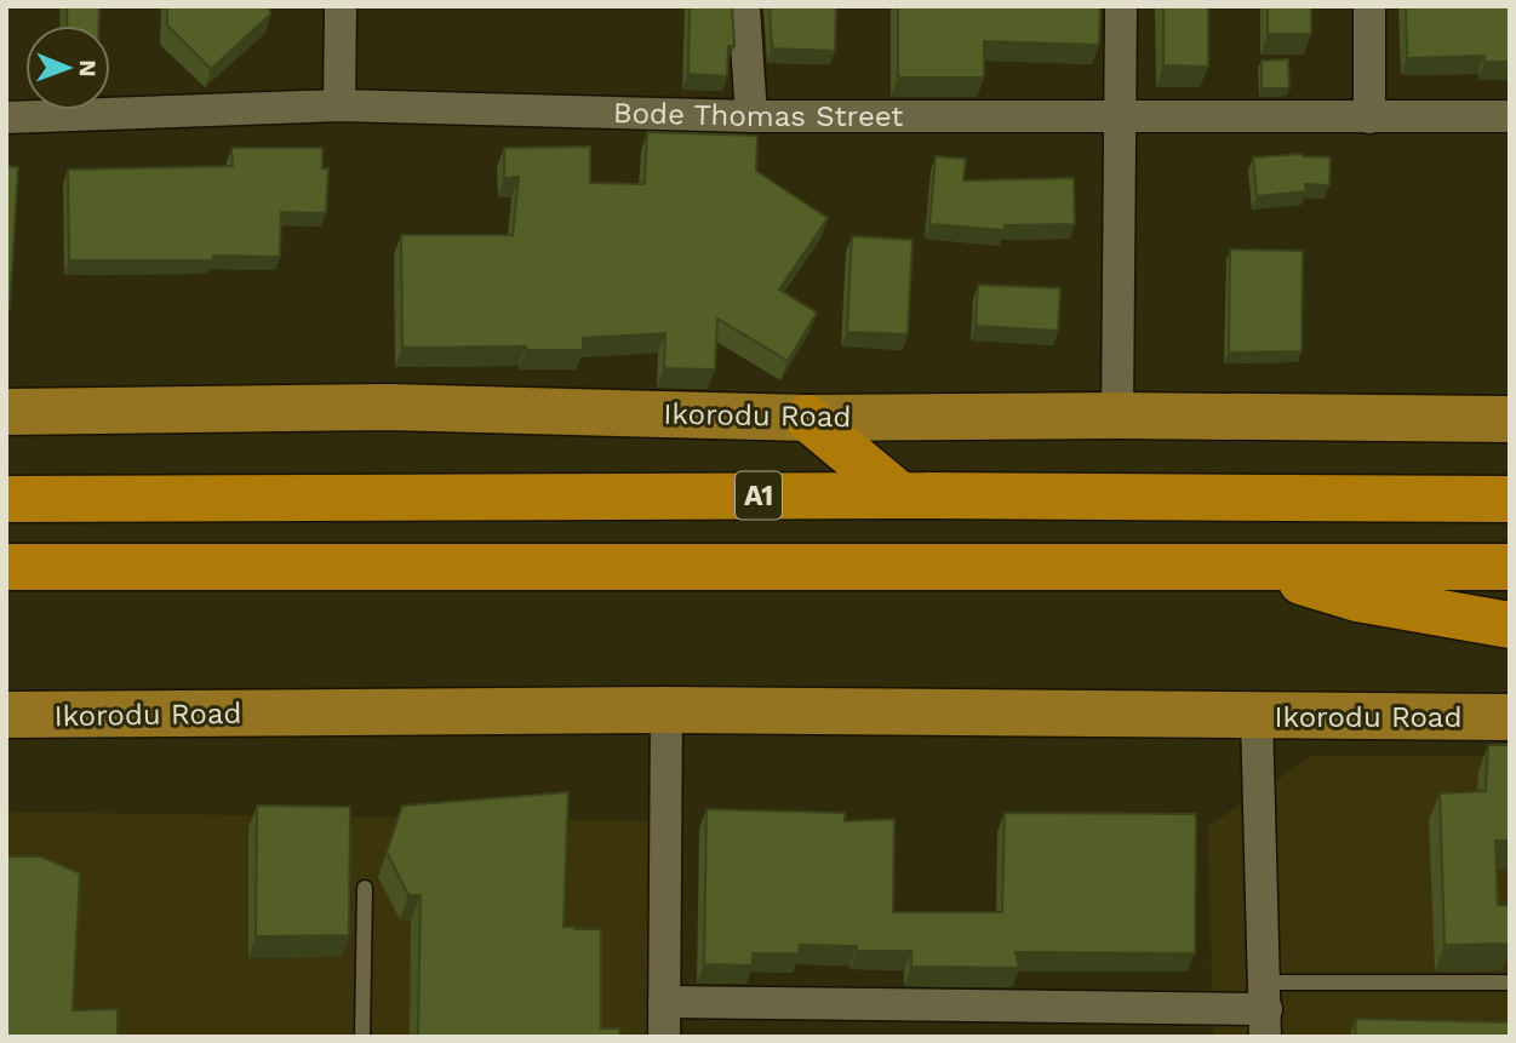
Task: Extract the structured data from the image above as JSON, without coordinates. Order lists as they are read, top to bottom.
{
  "streets": {
    "highway": ["A1"],
    "main road": ["Ikorodu Road"],
    "street": ["Bode Thomas Street"]
  },
  "north": "right"
}
